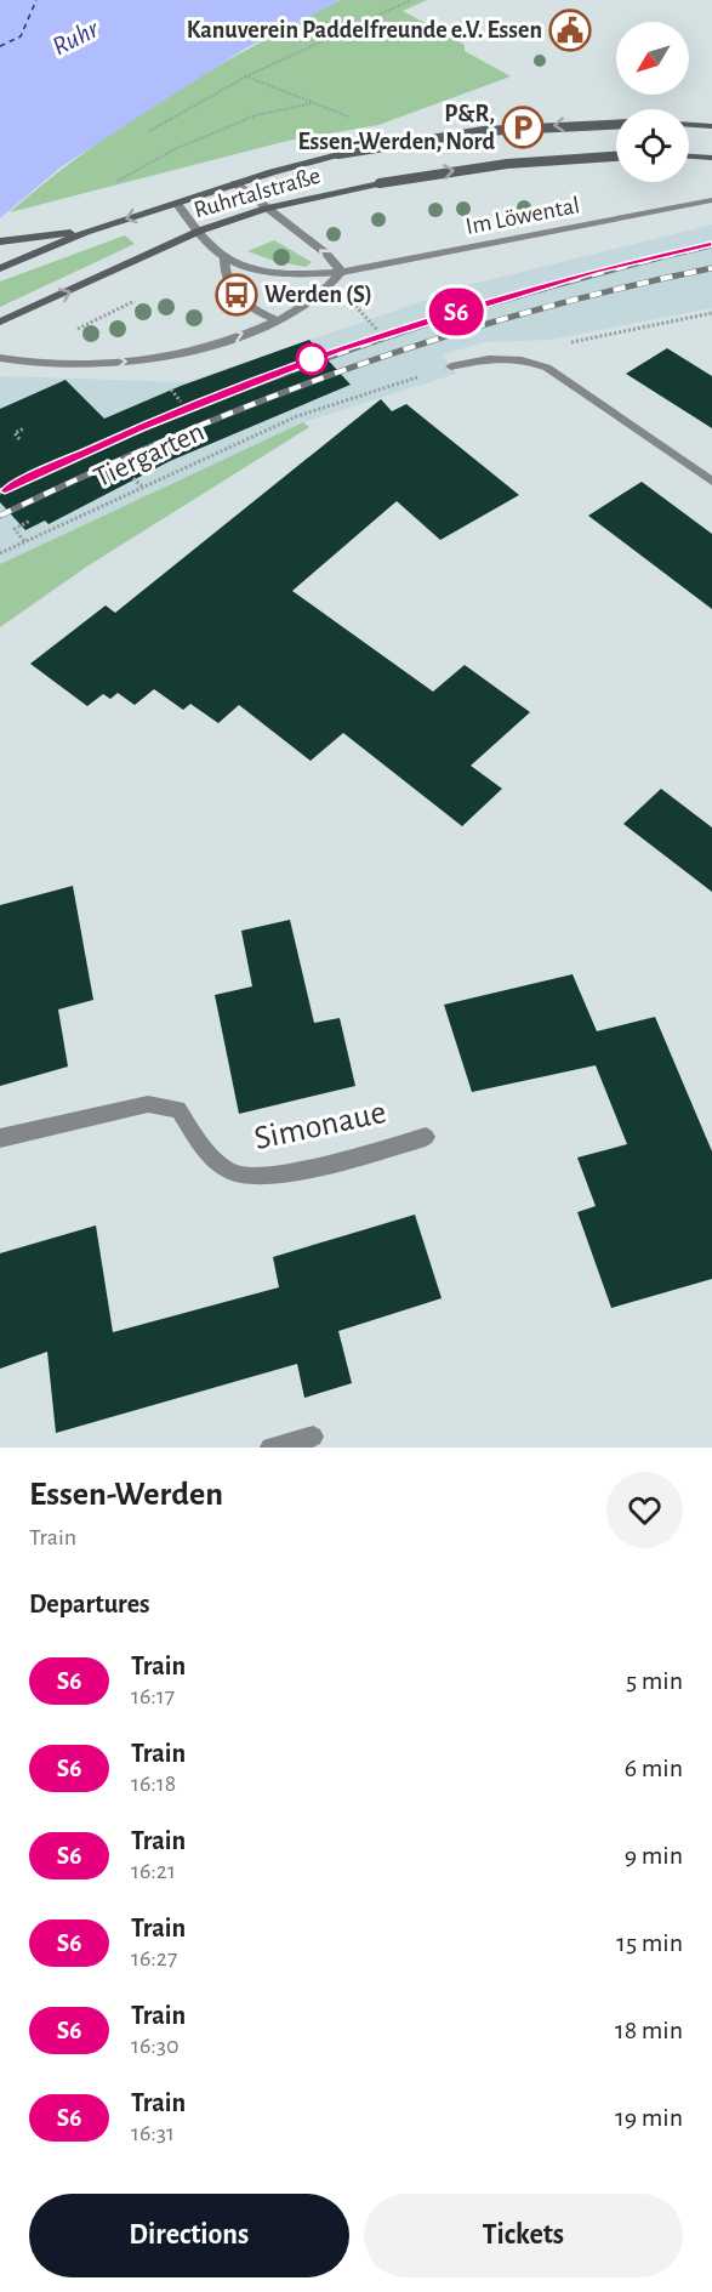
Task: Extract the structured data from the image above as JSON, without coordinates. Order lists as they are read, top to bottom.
{
  "streets": {
    "main road": ["Ruhrtalstraße"],
    "street": ["Im Löwental", "Simonaue"],
    "path": ["Tiergarten"]
  },
  "water": ["Ruhr"],
  "places": {
    "public building": ["Kanuverein Paddelfreunde e.V. Essen"],
    "parking": ["P&R, Essen-Werden, Nord"],
    "bus stop": ["Werden (S)"]
  },
  "north": "bottom left",
  "page": {
    "on_map": "S6",
    "heading": [
      ["Essen-Werden", "Train"],
      "Departures"
    ],
    "list": [
      {
        "mark": "S6",
        "name": "Train",
        "note": "16:17",
        "value": "5 min"
      },
      {
        "mark": "S6",
        "name": "Train",
        "note": "16:18",
        "value": "6 min"
      },
      {
        "mark": "S6",
        "name": "Train",
        "note": "16:21",
        "value": "9 min"
      },
      {
        "mark": "S6",
        "name": "Train",
        "note": "16:27",
        "value": "15 min"
      },
      {
        "mark": "S6",
        "name": "Train",
        "note": "16:30",
        "value": "18 min"
      },
      {
        "mark": "S6",
        "name": "Train",
        "note": "16:31",
        "value": "19 min"
      }
    ],
    "buttons": ["Directions", "Tickets"]
  }
}
